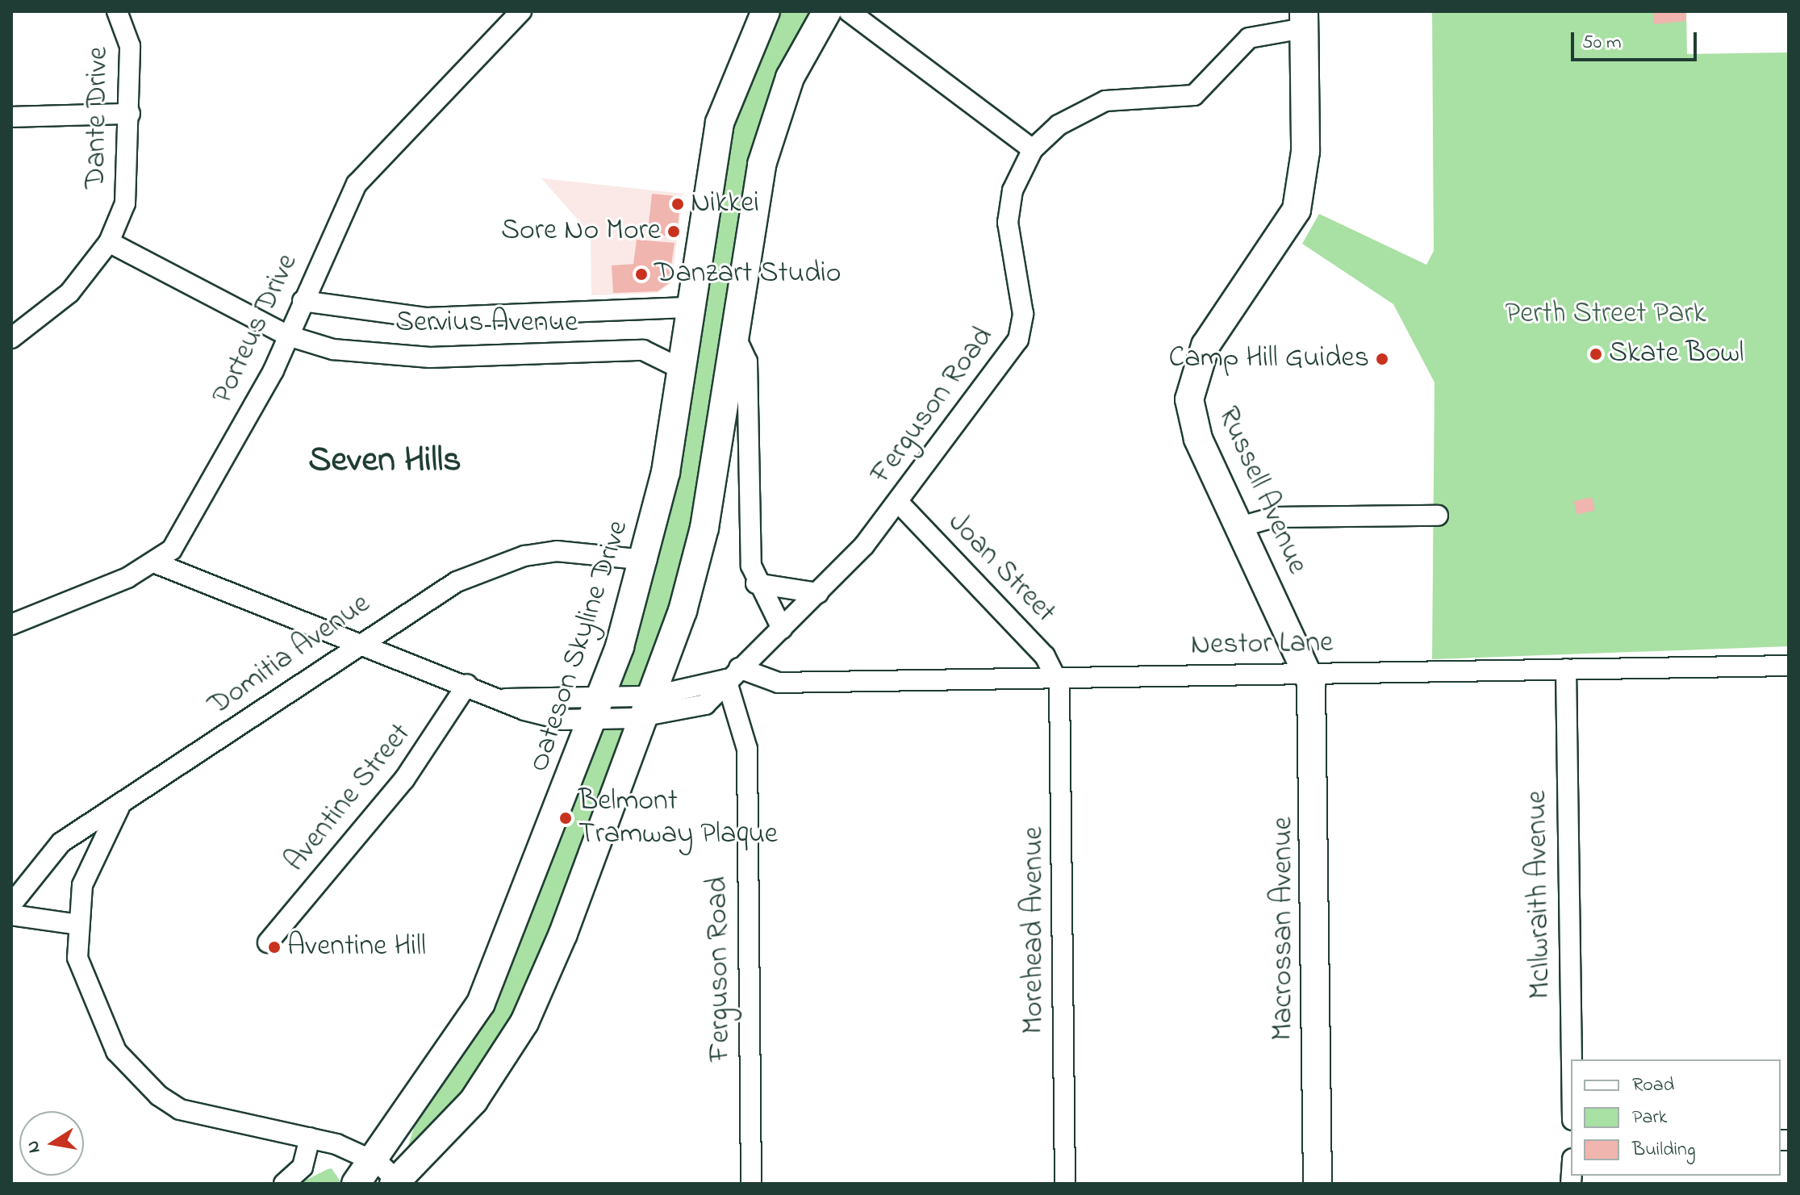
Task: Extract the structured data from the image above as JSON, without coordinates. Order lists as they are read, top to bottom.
{
  "streets": {
    "main road": ["Russell Avenue", "Oateson Skyline Drive", "Macrossan Avenue"],
    "street": [
      "Dante Drive",
      "Servius Avenue",
      "Porteus Drive",
      "Ferguson Road",
      "Joan Street",
      "Nestor Lane",
      "Domitia Avenue",
      "Aventine Street",
      "McIlwraith Avenue",
      "Morehead Avenue"
    ]
  },
  "crossings": [
    ["Dante Drive", "Servius Avenue"],
    ["Servius Avenue", "Porteus Drive"],
    ["Servius Avenue", "Oateson Skyline Drive"],
    ["Ferguson Road", "Russell Avenue"],
    ["Ferguson Road", "Joan Street"],
    ["Ferguson Road", "Nestor Lane"],
    ["Russell Avenue", "Nestor Lane"],
    ["Russell Avenue", "Macrossan Avenue"],
    ["Joan Street", "Nestor Lane"],
    ["Joan Street", "Morehead Avenue"],
    ["Nestor Lane", "McIlwraith Avenue"],
    ["Nestor Lane", "Macrossan Avenue"],
    ["Nestor Lane", "Morehead Avenue"],
    ["Oateson Skyline Drive", "Domitia Avenue"]
  ],
  "districts": ["Seven Hills"],
  "parks": ["Perth Street Park"],
  "places": [
    "Nikkei",
    "Sore No More",
    "Danzart Studio",
    "Skate Bowl",
    "Camp Hill Guides",
    "Belmont Tramway Plaque",
    "Aventine Hill"
  ],
  "legend": ["Road", "Park", "Building"],
  "scale_bar": "50 m",
  "north": "left"
}
